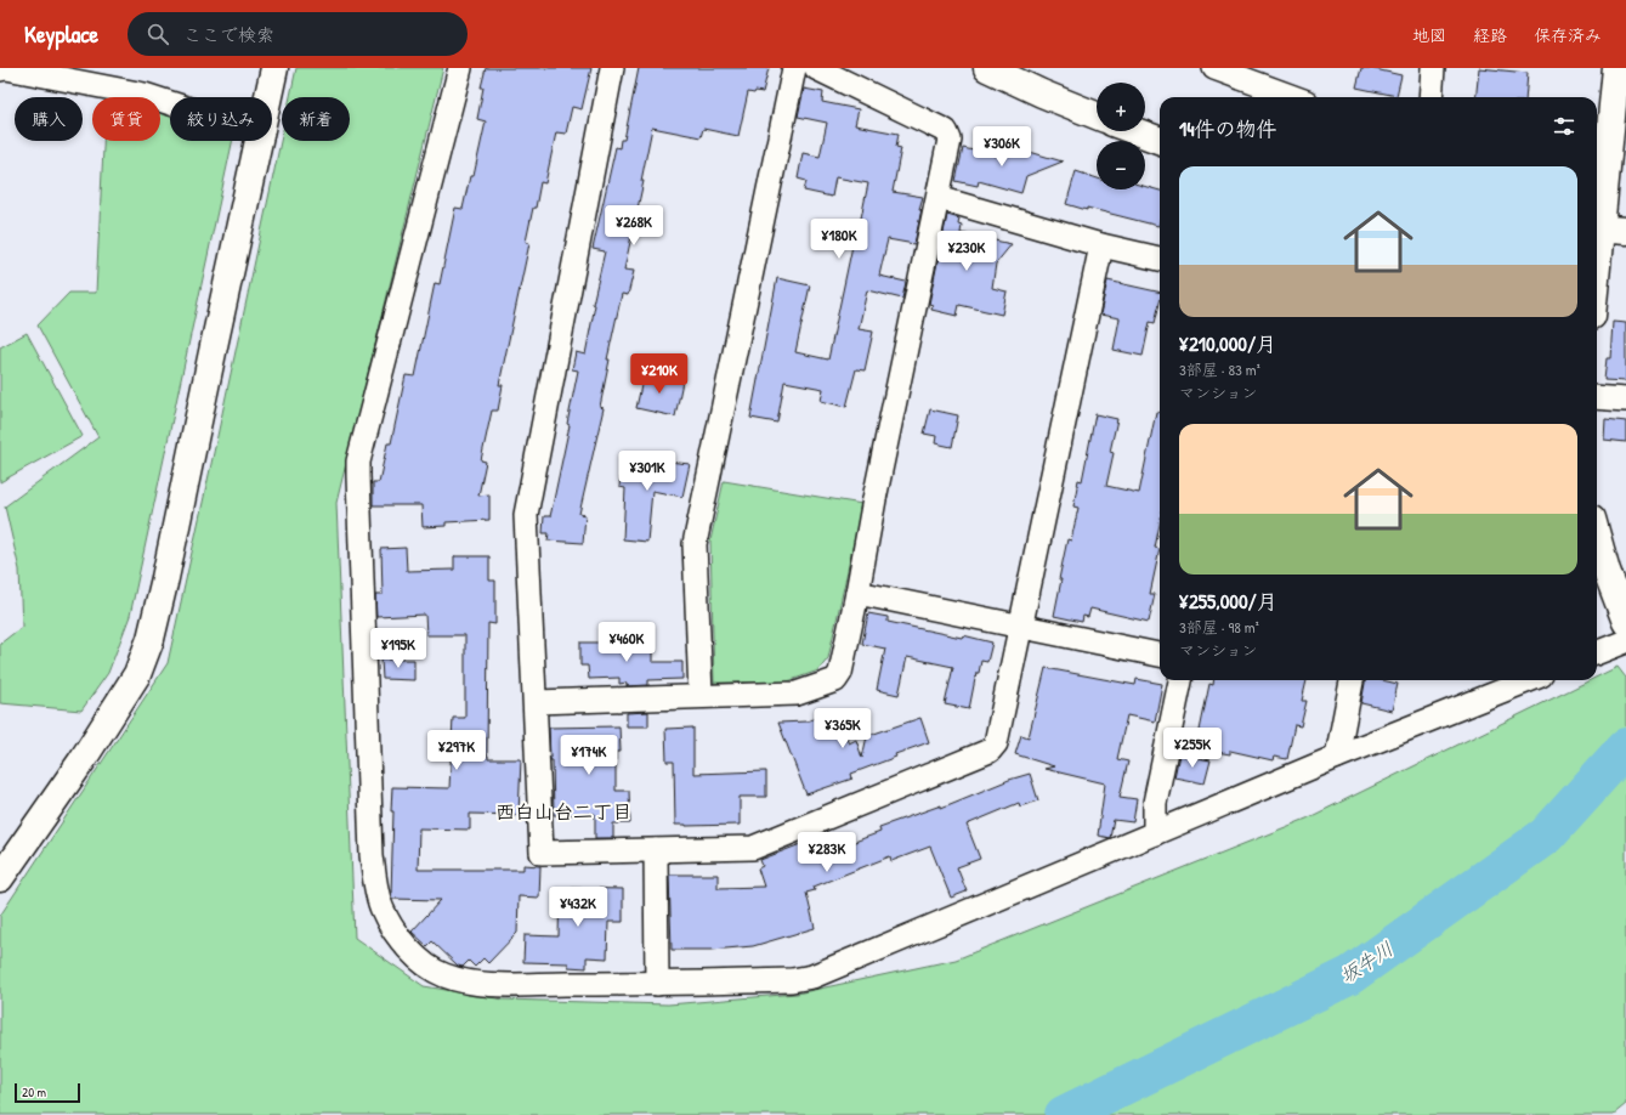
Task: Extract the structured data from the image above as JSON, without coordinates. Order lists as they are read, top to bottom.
{
  "districts": ["西白山台二丁目"],
  "water": ["坂牛川"],
  "scale_bar": "20 m",
  "page": {
    "header": "Keyplace",
    "search": "ここで検索",
    "nav": ["地図", "経路", "保存済み"],
    "map_buttons": ["+", "−"],
    "chip": [
      "購入",
      "賃貸",
      "絞り込み",
      "新着"
    ],
    "heading": "14件の物件",
    "price": [
      "¥306K",
      "¥268K",
      "¥180K",
      "¥230K",
      "¥210K",
      "¥301K",
      "¥460K",
      "¥195K",
      "¥365K",
      "¥255K",
      "¥297K",
      "¥174K",
      "¥283K",
      "¥432K"
    ],
    "list": [
      {
        "name": "¥210,000/月",
        "note": "3部屋 · 83 m² · マンション"
      },
      {
        "name": "¥255,000/月",
        "note": "3部屋 · 98 m² · マンション"
      }
    ],
    "scale": "20 m"
  }
}
